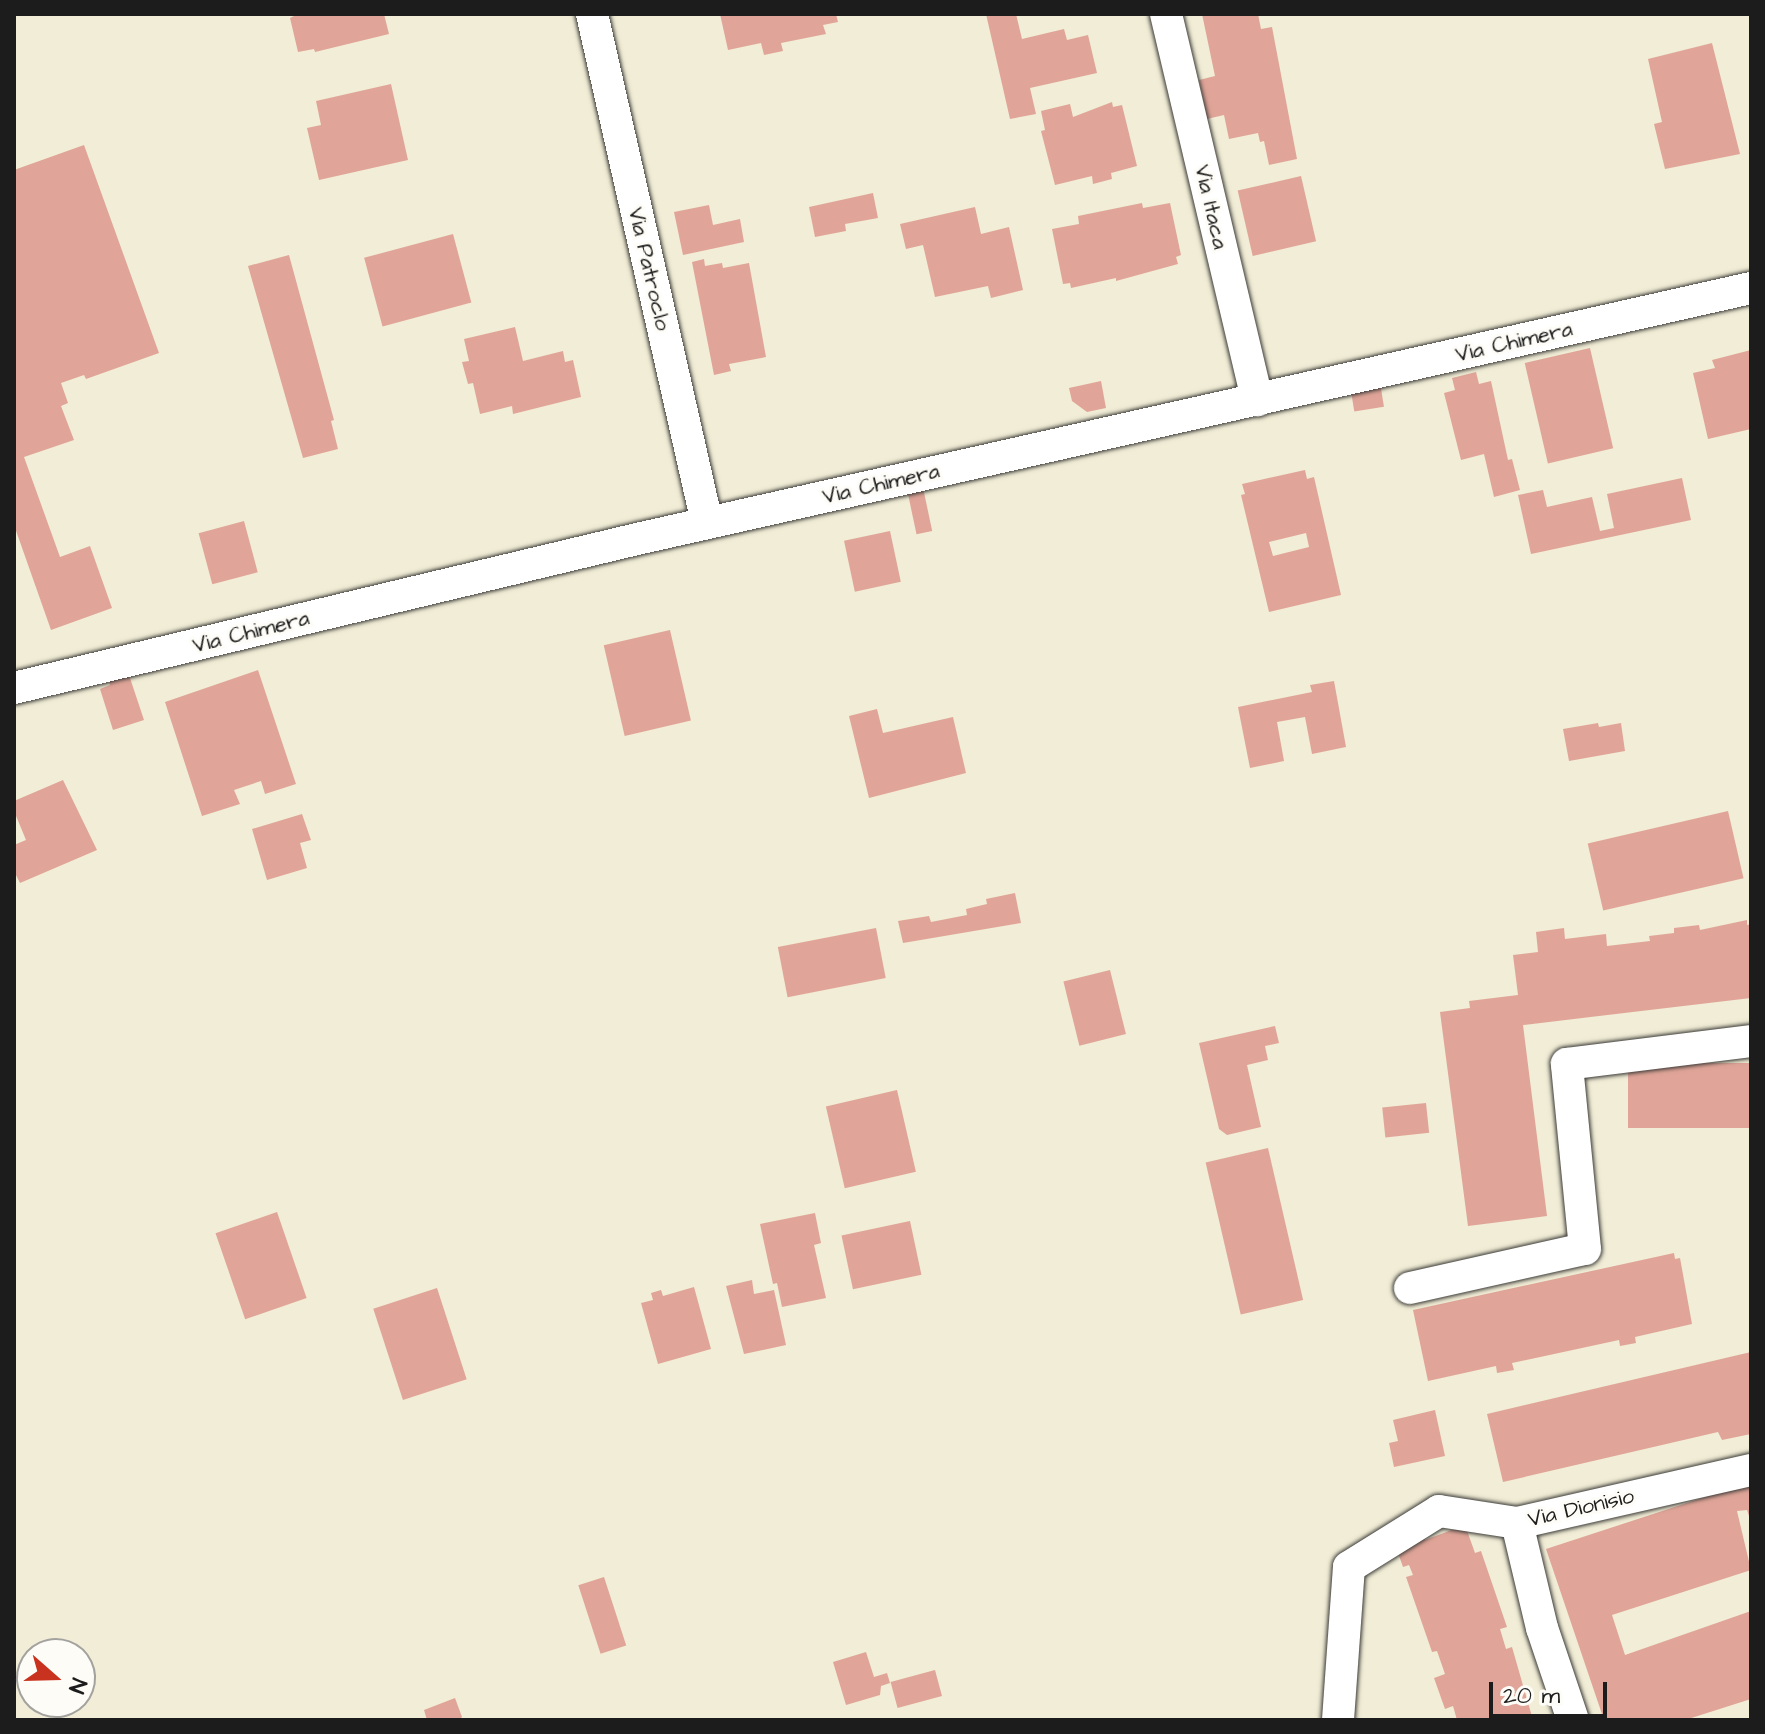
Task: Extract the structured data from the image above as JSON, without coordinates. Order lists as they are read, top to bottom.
{
  "streets": {
    "street": [
      "Via Itaca",
      "Via Patroclo",
      "Via Chimera",
      "Via Dionisio"
    ]
  },
  "crossings": [
    ["Via Itaca", "Via Chimera"],
    ["Via Patroclo", "Via Chimera"]
  ],
  "scale_bar": "20 m",
  "north": "right"
}
